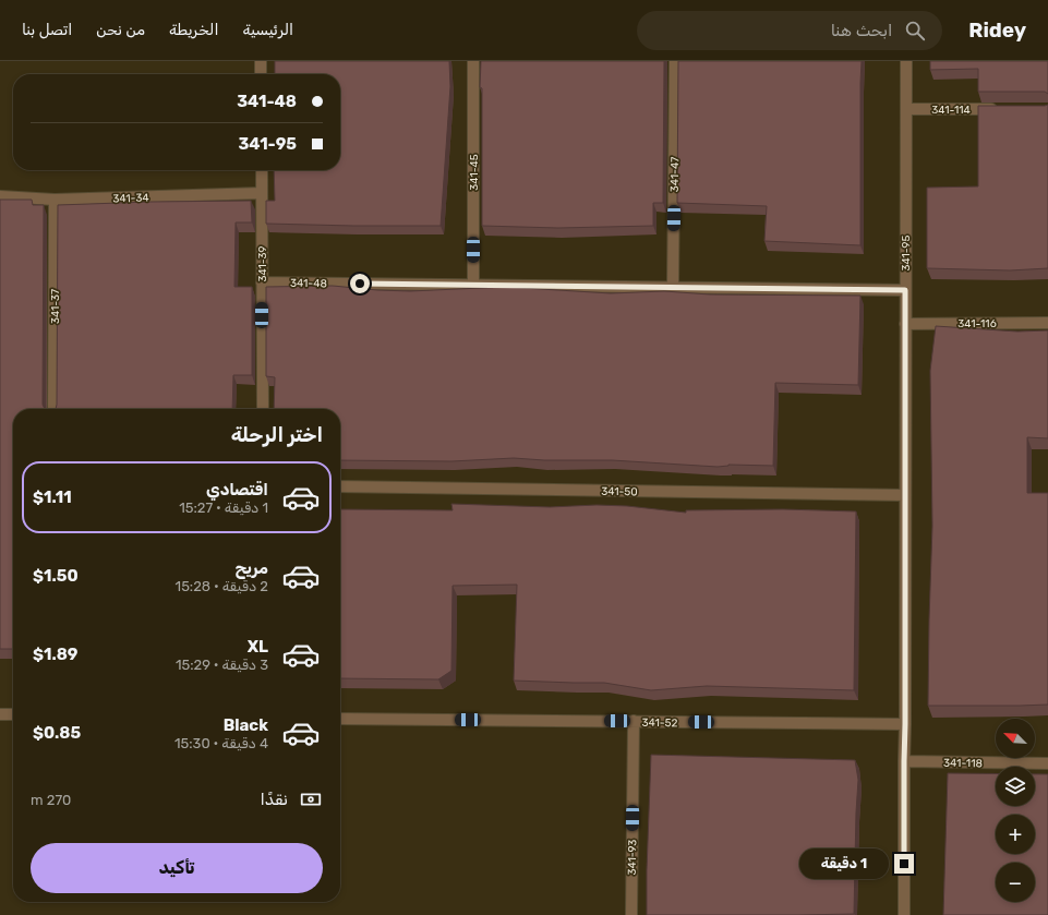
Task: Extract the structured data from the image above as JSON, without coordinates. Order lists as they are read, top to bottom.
{
  "streets": {
    "street": [
      "341-114",
      "341-45",
      "341-47",
      "341-34",
      "341-95",
      "341-39",
      "341-48",
      "341-37",
      "341-116",
      "341-50",
      "341-52",
      "341-118",
      "341-93"
    ]
  },
  "crossings": [
    ["341-114", "341-95"],
    ["341-45", "341-48"],
    ["341-47", "341-48"],
    ["341-34", "341-39"],
    ["341-34", "341-37"],
    ["341-95", "341-48"],
    ["341-95", "341-116"],
    ["341-95", "341-50"],
    ["341-95", "341-52"],
    ["341-95", "341-118"],
    ["341-39", "341-48"],
    ["341-52", "341-93"]
  ],
  "north": "top left",
  "page": {
    "header": "Ridey",
    "search": "ابحث هنا",
    "nav": [
      "الرئيسية",
      "الخريطة",
      "من نحن",
      "اتصل بنا"
    ],
    "banner": ["341-48", "341-95"],
    "heading": "اختر الرحلة",
    "list": [
      {
        "name": "اقتصادي",
        "note": "1 دقيقة · 15:27",
        "value": "$1.11"
      },
      {
        "name": "مريح",
        "note": "2 دقيقة · 15:28",
        "value": "$1.50"
      },
      {
        "name": "XL",
        "note": "3 دقيقة · 15:29",
        "value": "$1.89"
      },
      {
        "name": "Black",
        "note": "4 دقيقة · 15:30",
        "value": "$0.85"
      }
    ],
    "map_buttons": ["+", "−"],
    "pay": ["نقدًا", "270 m"],
    "buttons": "تأكيد",
    "bubble": "1 دقيقة"
  }
}
